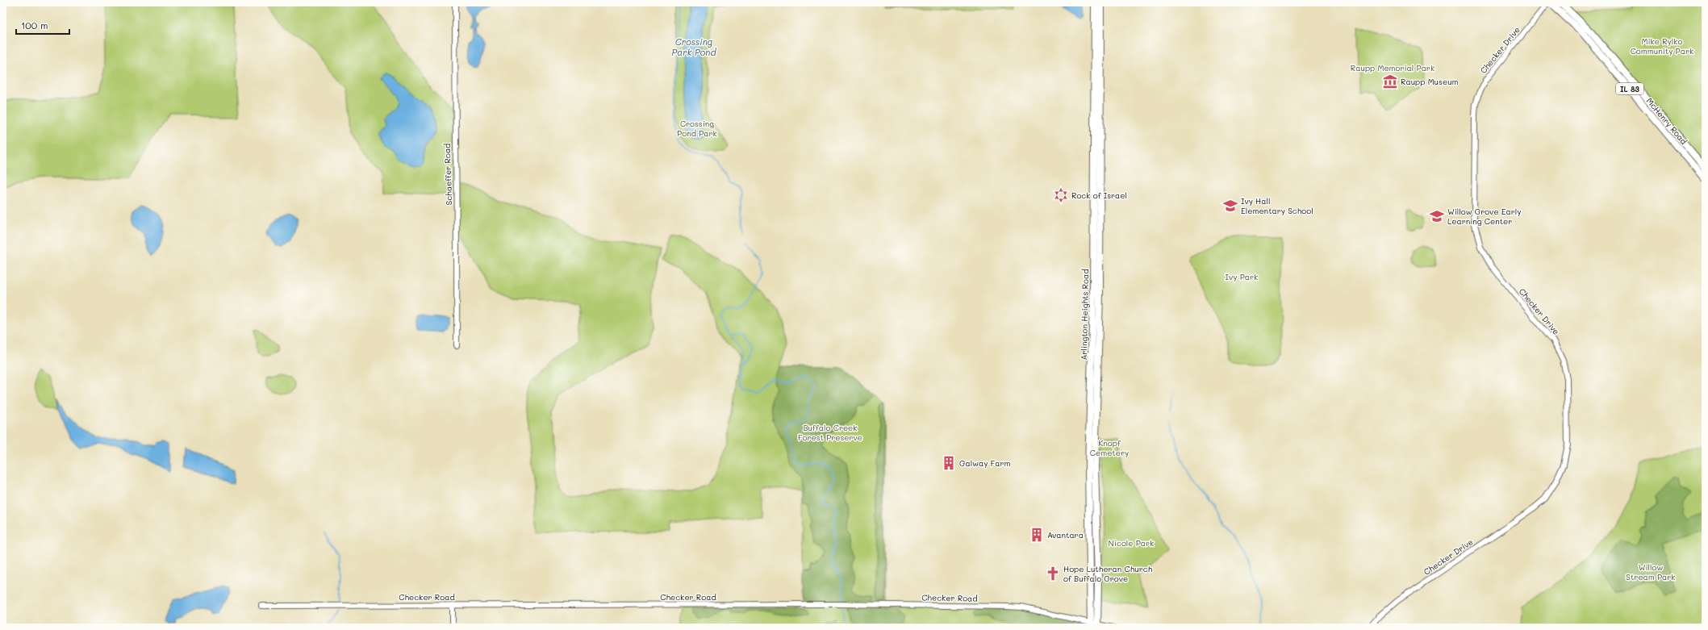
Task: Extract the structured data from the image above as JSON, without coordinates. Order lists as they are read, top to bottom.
{
  "streets": {
    "main road": ["IL 83", "McHenry Road", "Arlington Heights Road"],
    "street": ["Checker Drive", "Schaeffer Road", "Checker Road"]
  },
  "crossings": [
    ["Checker Drive", "McHenry Road"],
    ["Arlington Heights Road", "Checker Road"]
  ],
  "water": ["Crossing Park Pond"],
  "parks": [
    "Mike Rylko Community Park",
    "Raupp Memorial Park",
    "Crossing Pond Park",
    "Ivy Park",
    "Buffalo Creek Forest Preserve",
    "Knopf Cemetery",
    "Nicole Park",
    "Willow Stream Park"
  ],
  "places": {
    "museum": ["Raupp Museum"],
    "synagogue": ["Rock of Israel"],
    "school or university": ["Ivy Hall Elementary School", "Willow Grove Early Learning Center"],
    "building": ["Galway Farm", "Avantara"],
    "church": ["Hope Lutheran Church of Buffalo Grove"]
  },
  "scale_bar": "100 m"
}
